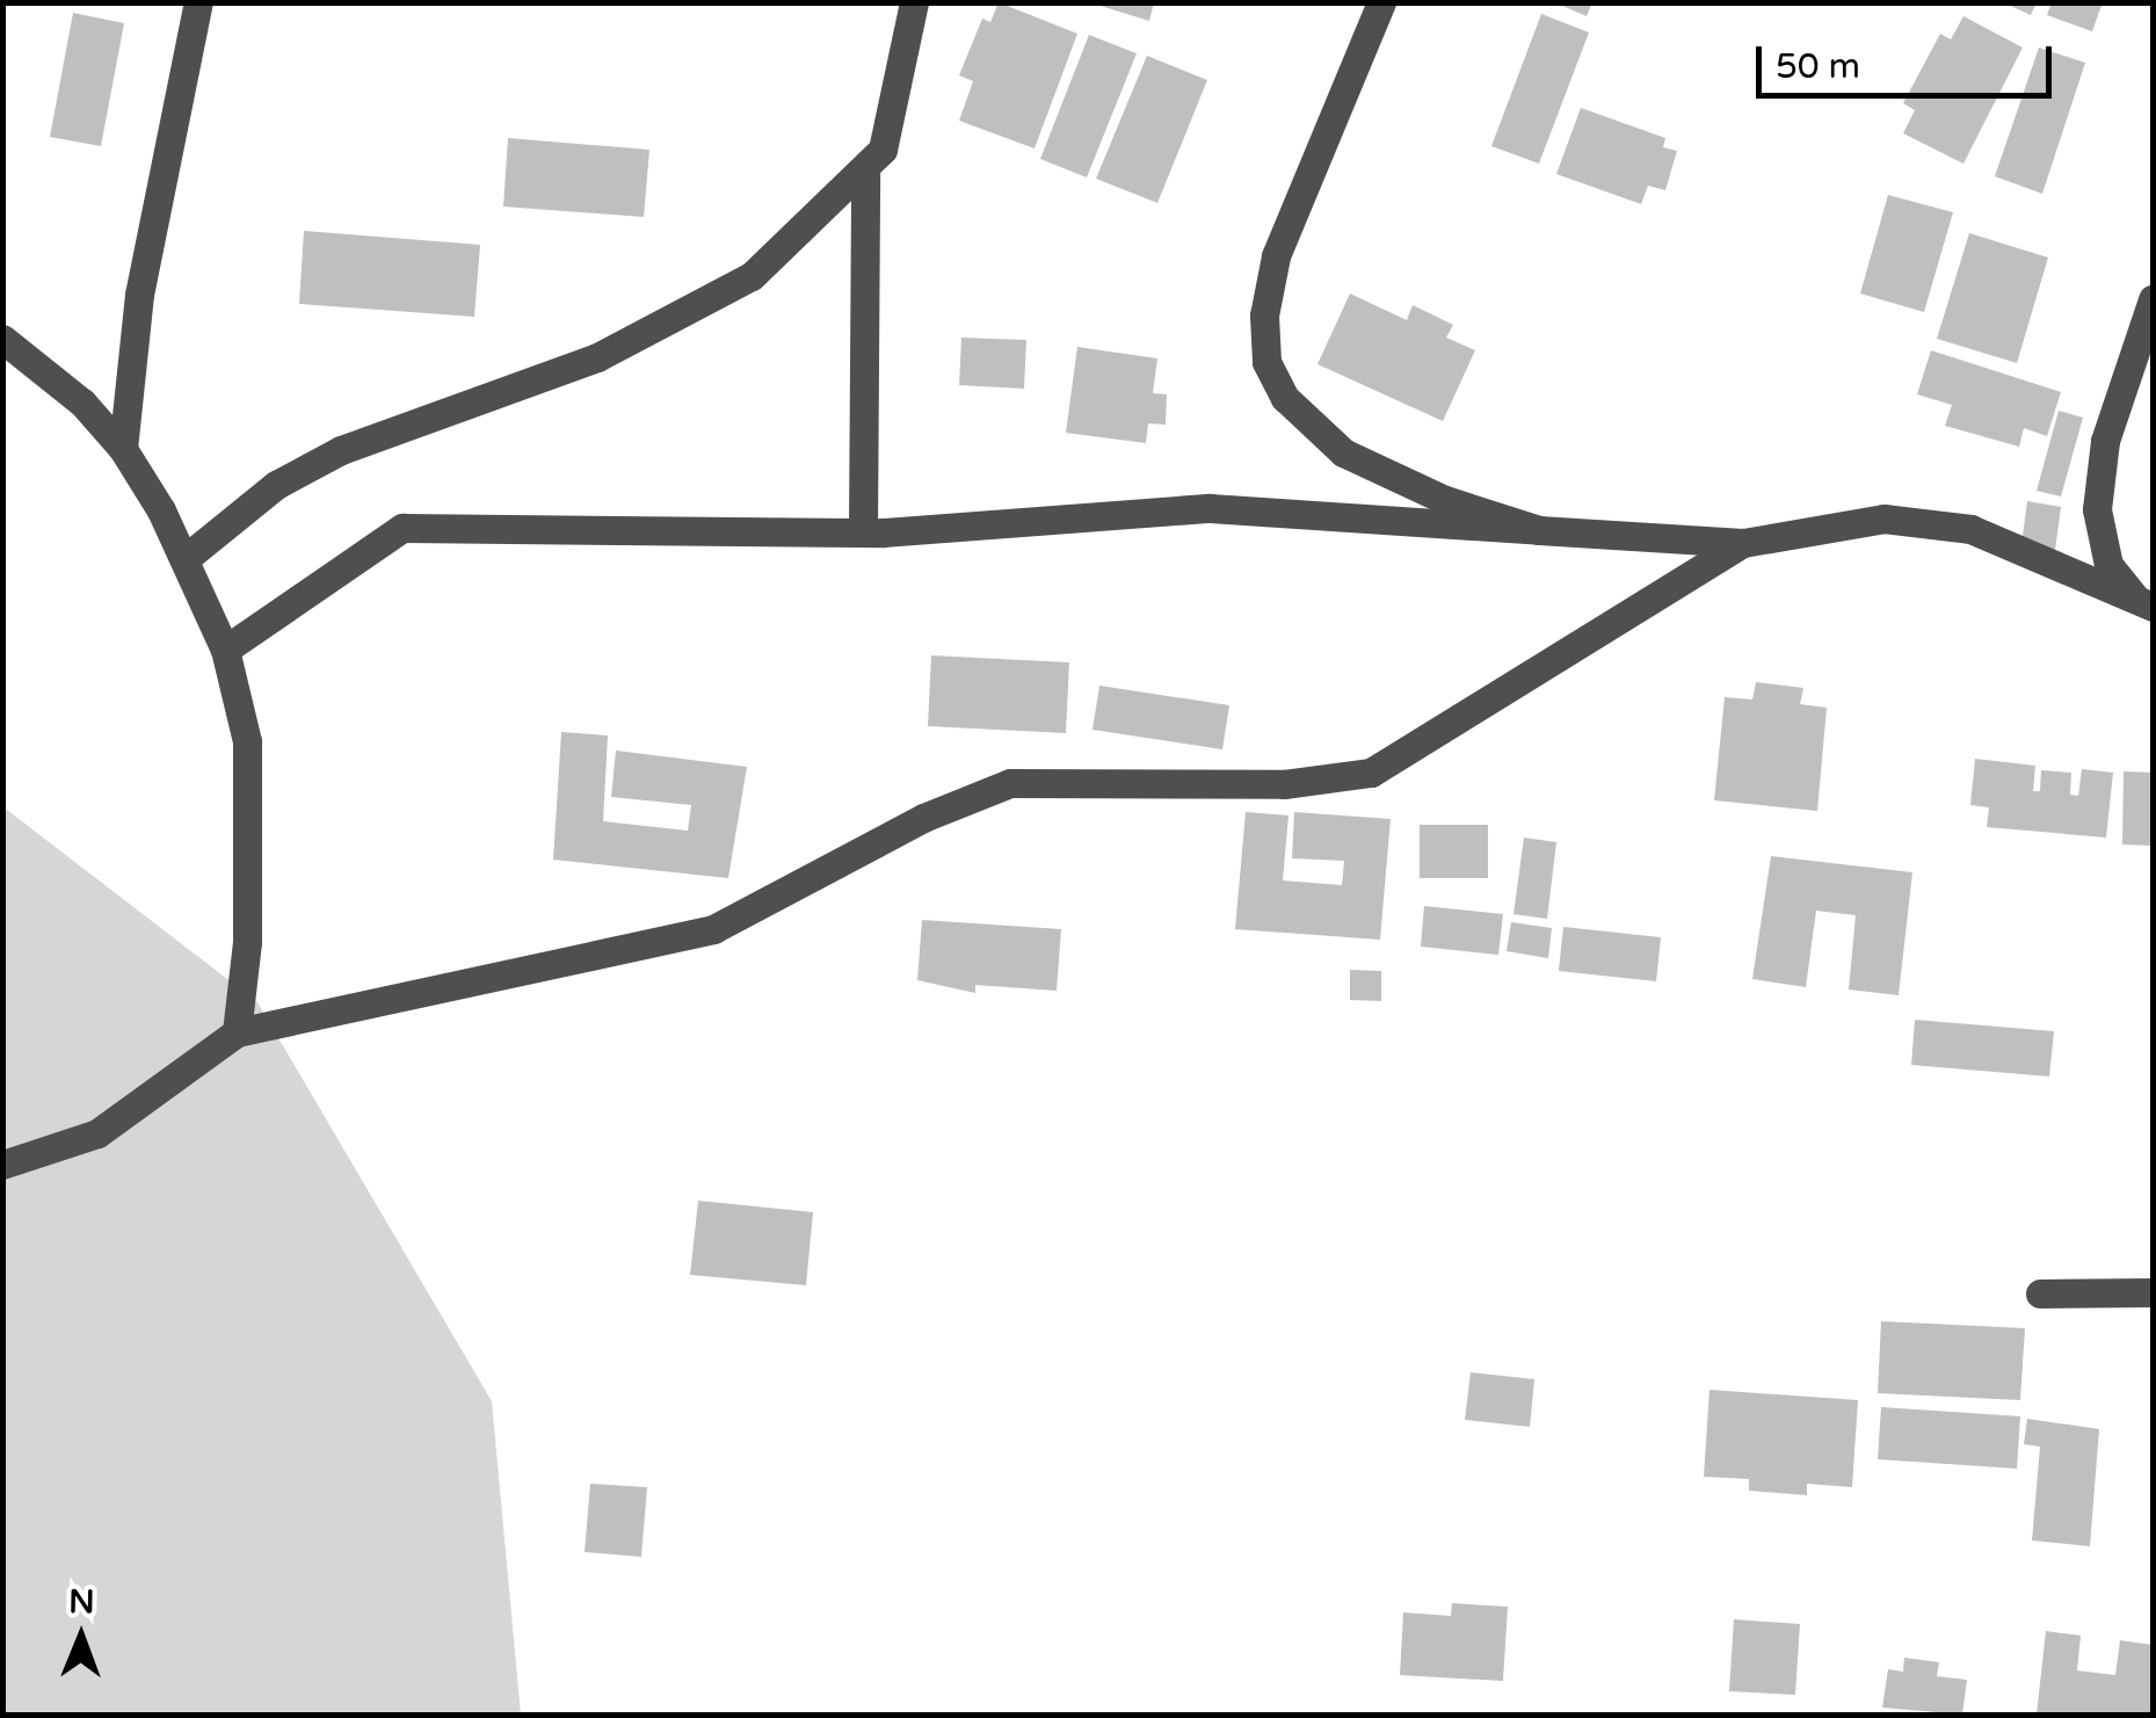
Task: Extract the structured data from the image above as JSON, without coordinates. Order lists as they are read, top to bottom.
{
  "scale_bar": "50 m",
  "north": "top"
}
